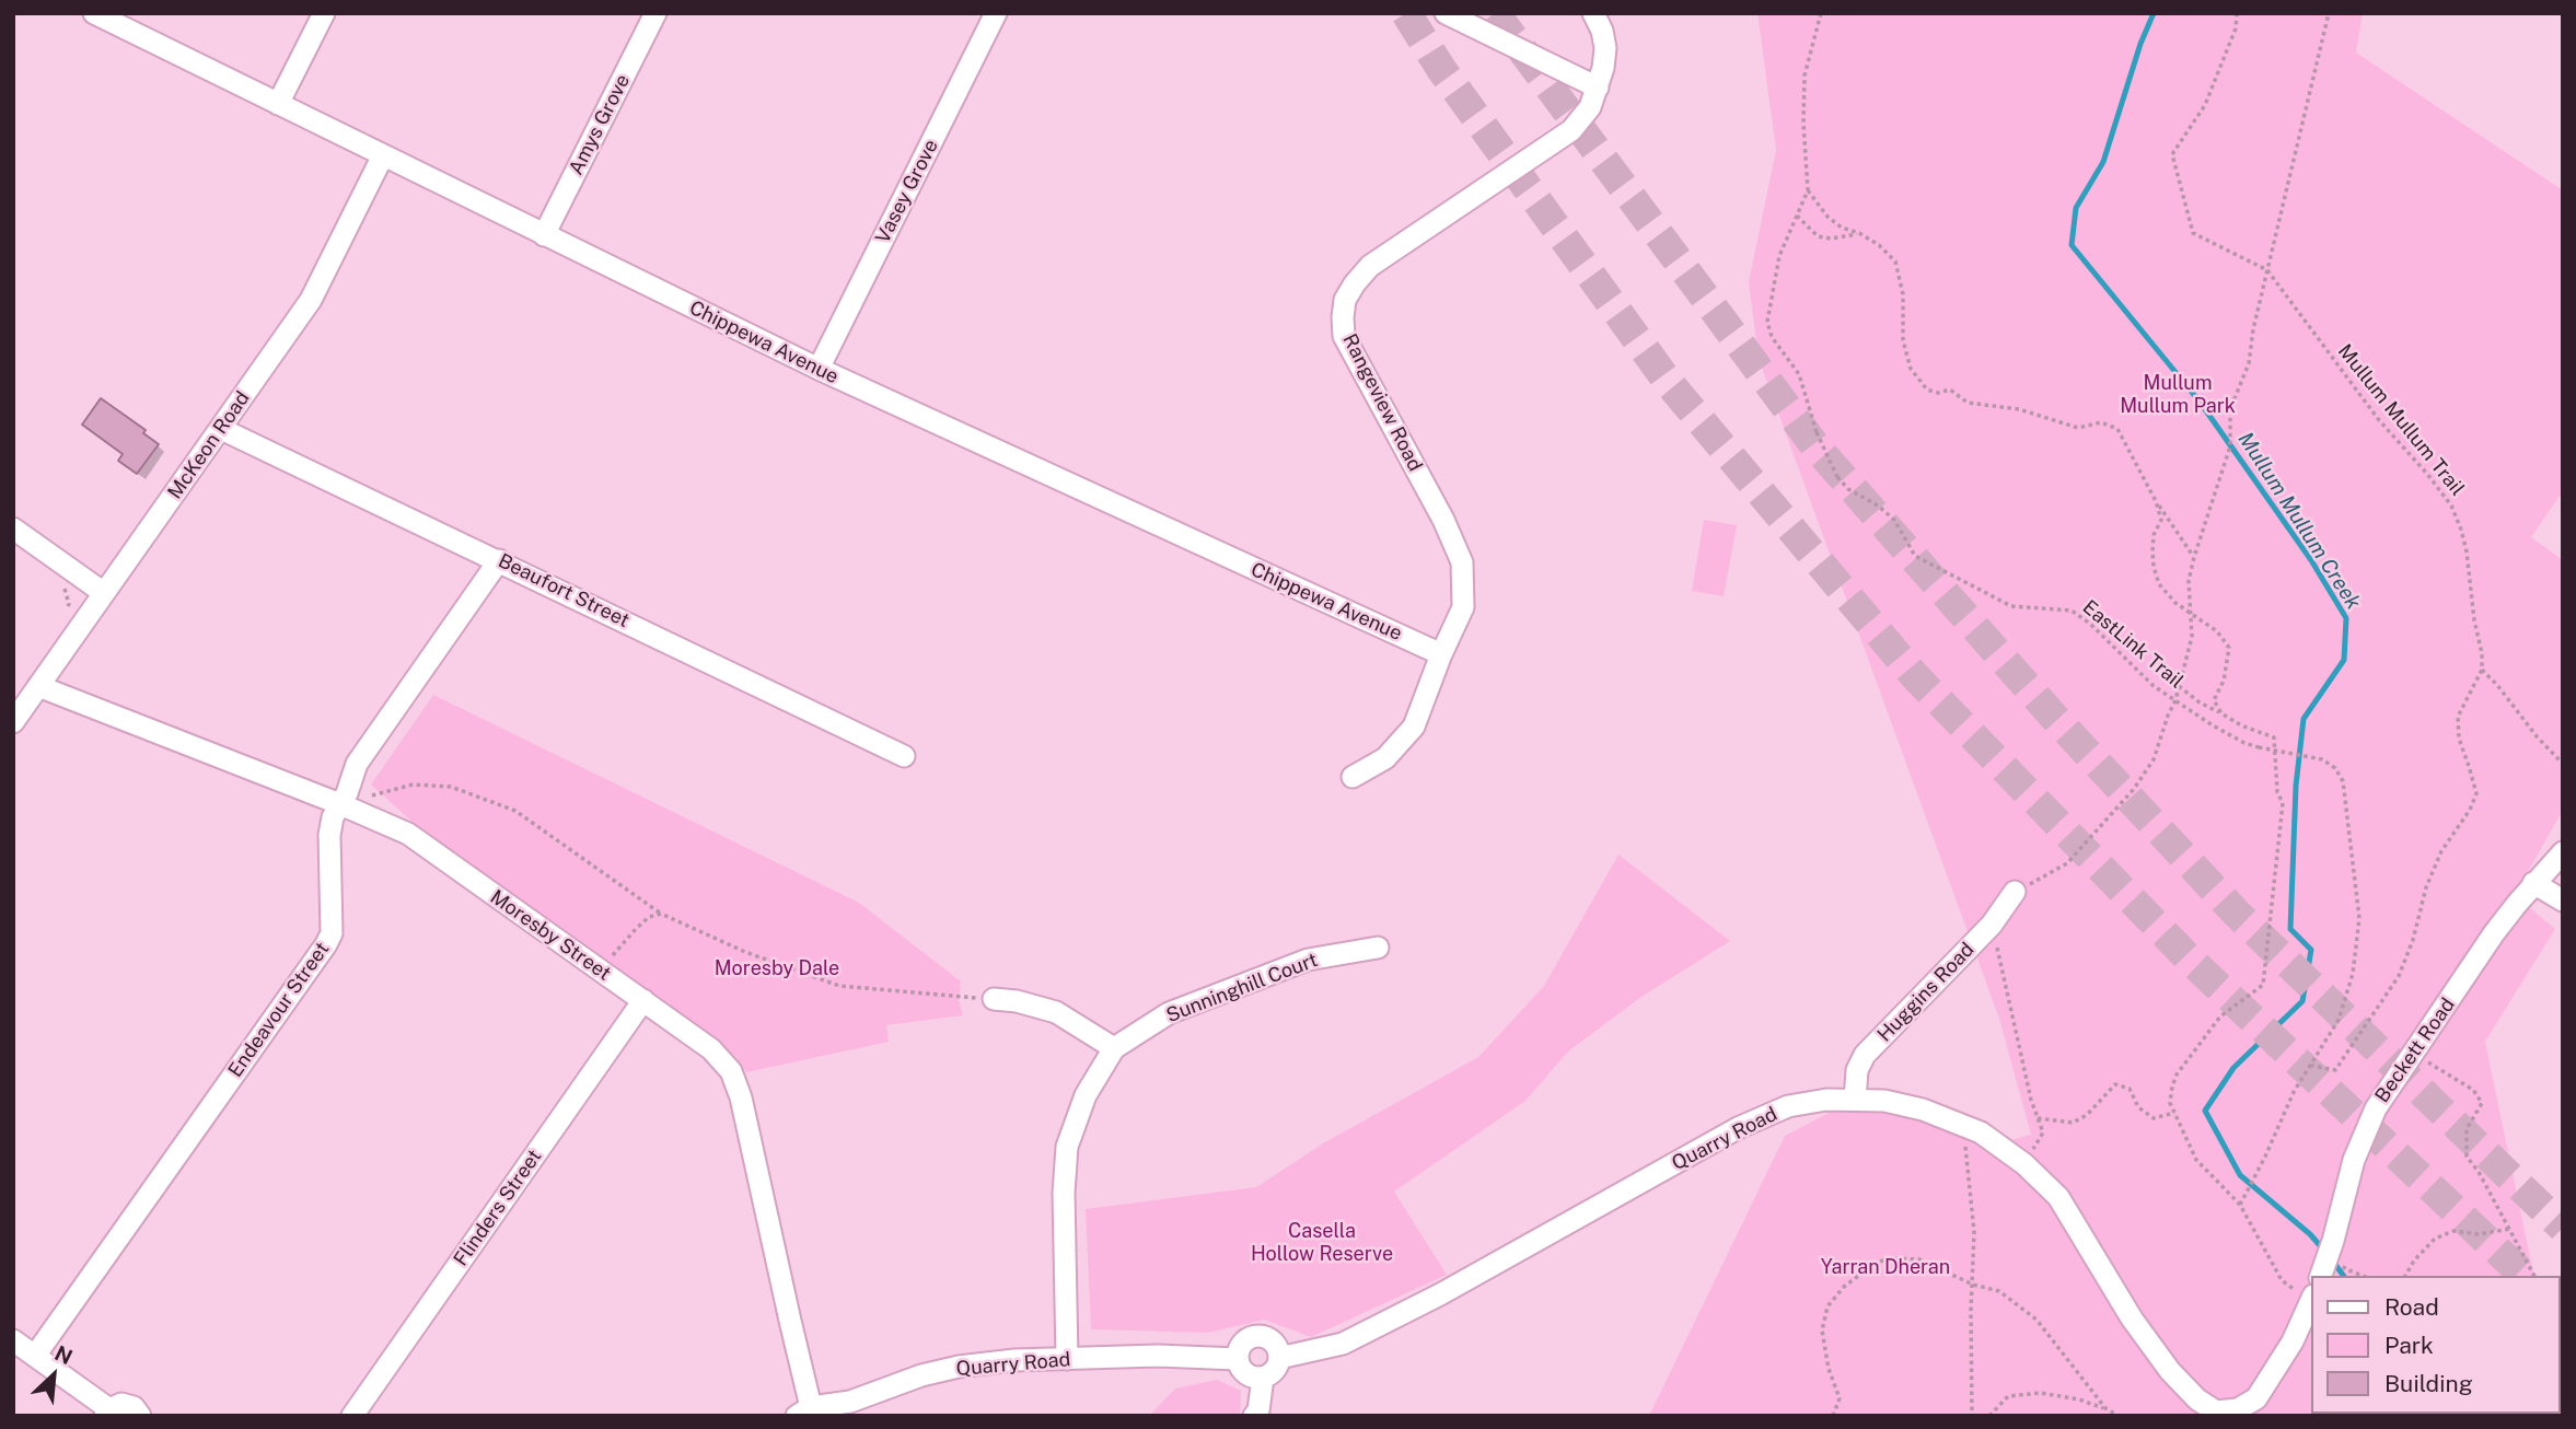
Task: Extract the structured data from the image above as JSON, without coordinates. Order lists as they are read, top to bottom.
{
  "streets": {
    "street": [
      "Amys Grove",
      "Vasey Grove",
      "Chippewa Avenue",
      "Rangeview Road",
      "McKeon Road",
      "Beaufort Street",
      "Moresby Street",
      "Sunninghill Court",
      "Huggins Road",
      "Endeavour Street",
      "Beckett Road",
      "Quarry Road",
      "Flinders Street"
    ],
    "path": ["Mullum Mullum Trail", "EastLink Trail"]
  },
  "crossings": [
    ["Amys Grove", "Chippewa Avenue"],
    ["Vasey Grove", "Chippewa Avenue"],
    ["Chippewa Avenue", "Rangeview Road"],
    ["Chippewa Avenue", "McKeon Road"],
    ["McKeon Road", "Beaufort Street"],
    ["McKeon Road", "Moresby Street"],
    ["Beaufort Street", "Endeavour Street"],
    ["Moresby Street", "Endeavour Street"],
    ["Moresby Street", "Quarry Road"],
    ["Moresby Street", "Flinders Street"],
    ["Sunninghill Court", "Quarry Road"],
    ["Huggins Road", "Quarry Road"]
  ],
  "water": ["Mullum Mullum Creek"],
  "parks": [
    "Mullum Mullum Park",
    "Moresby Dale",
    "Casella Hollow Reserve",
    "Yarran Dheran"
  ],
  "legend": ["Road", "Park", "Building"],
  "north": "top right"
}
